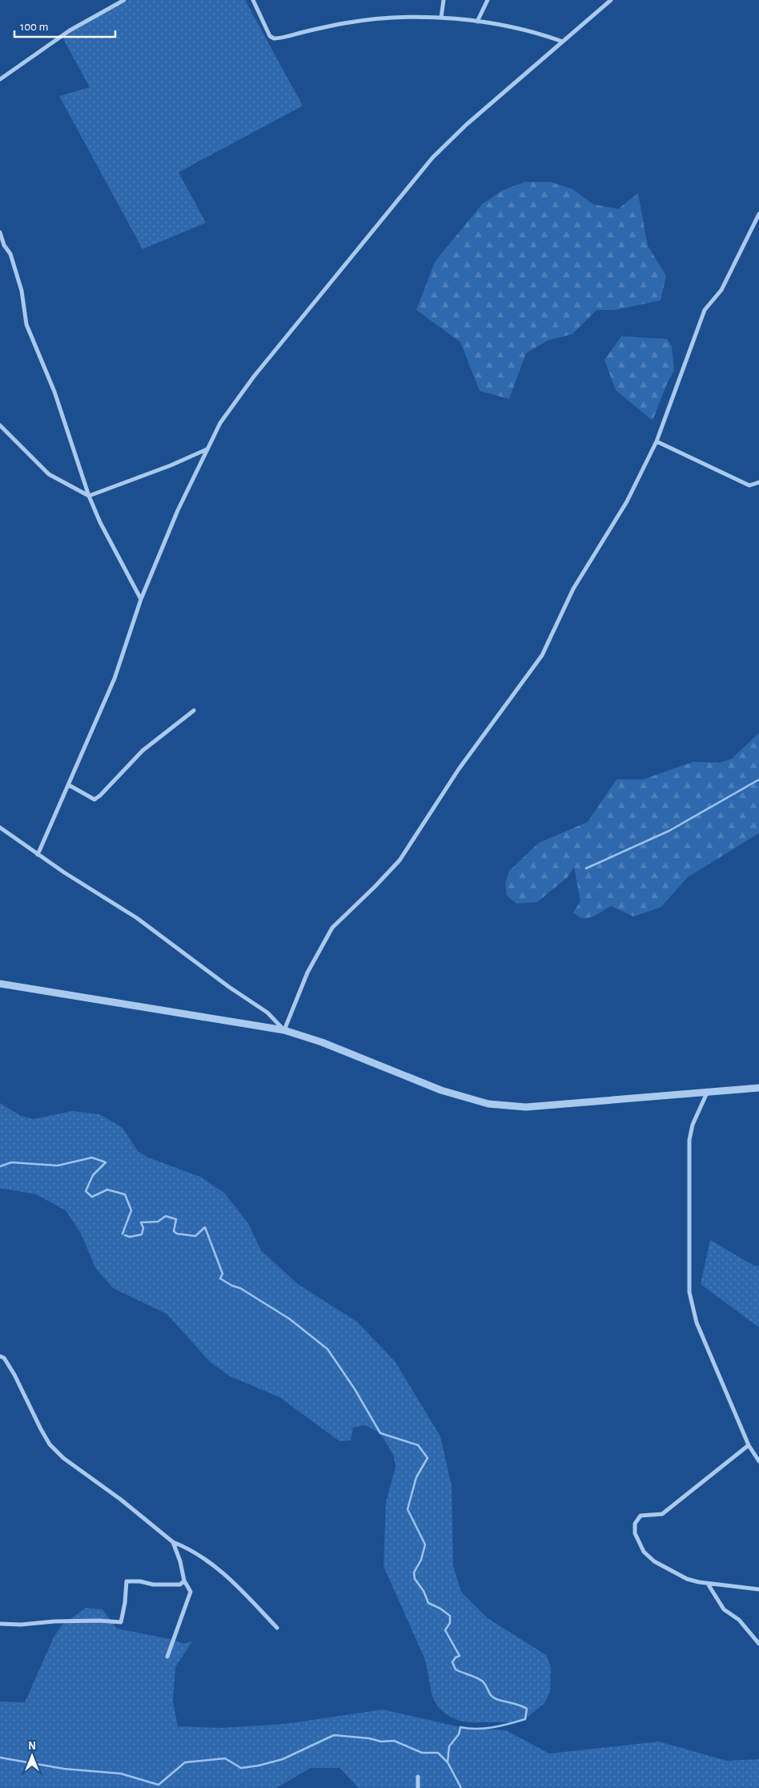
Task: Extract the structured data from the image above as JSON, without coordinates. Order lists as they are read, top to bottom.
{
  "scale_bar": "100 m",
  "north": "top"
}
